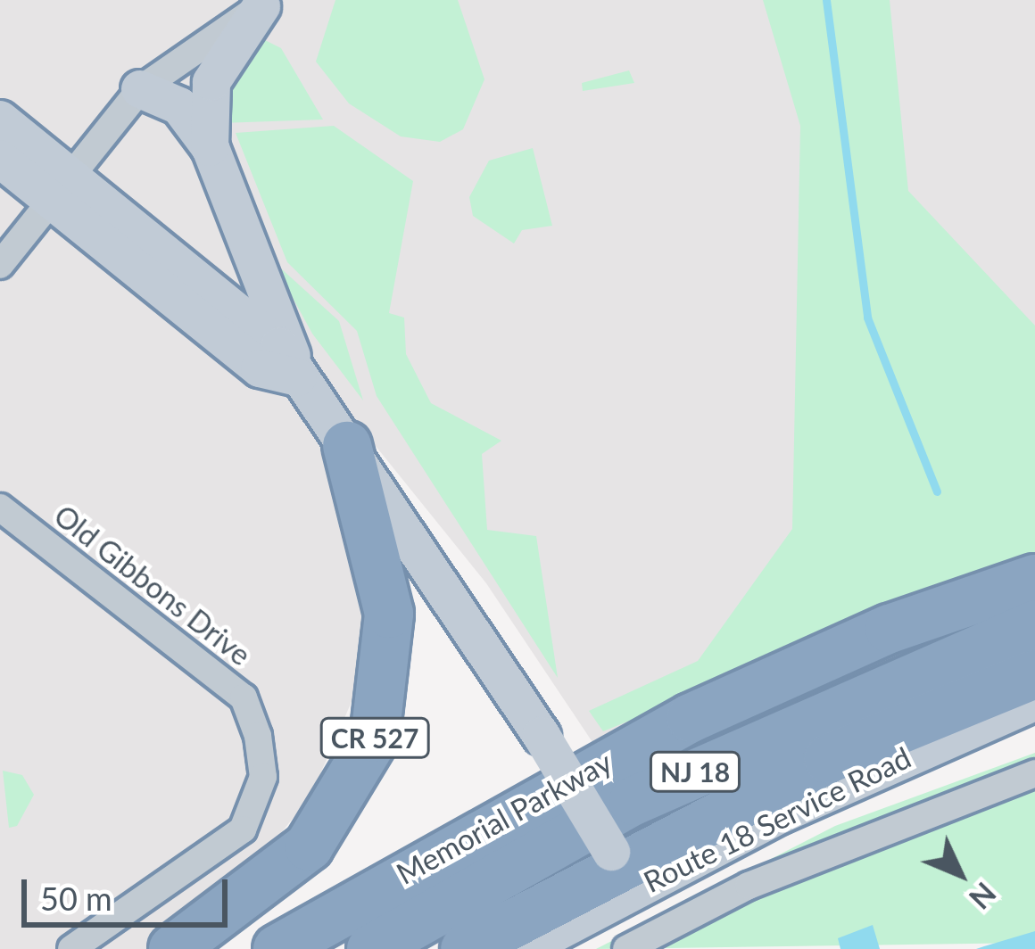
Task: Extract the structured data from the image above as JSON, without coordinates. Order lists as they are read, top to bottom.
{
  "streets": {
    "highway": ["CR 527", "NJ 18", "Memorial Parkway"],
    "main road": ["Route 18 Service Road"],
    "street": ["Old Gibbons Drive"]
  },
  "scale_bar": "50 m",
  "north": "bottom right"
}
